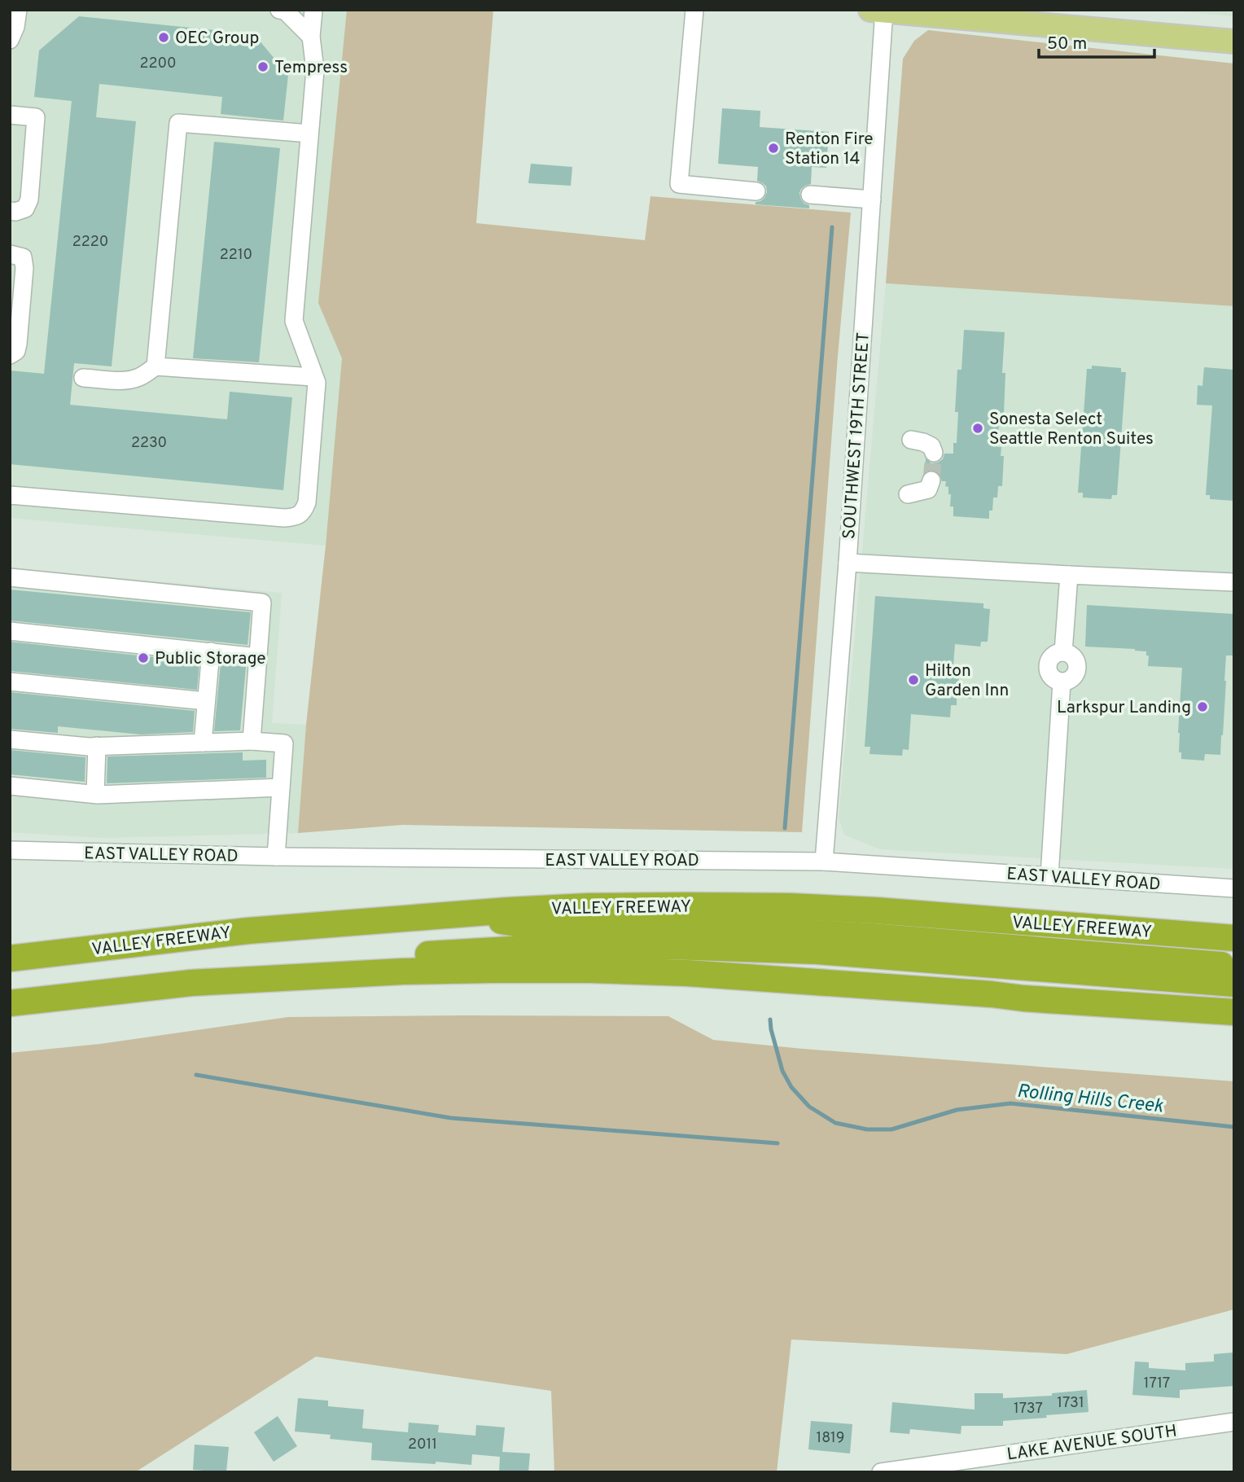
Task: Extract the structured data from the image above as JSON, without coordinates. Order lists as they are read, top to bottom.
{
  "streets": {
    "highway": ["VALLEY FREEWAY"],
    "street": ["SOUTHWEST 19TH STREET", "EAST VALLEY ROAD", "LAKE AVENUE SOUTH"]
  },
  "crossings": [
    ["SOUTHWEST 19TH STREET", "EAST VALLEY ROAD"]
  ],
  "water": ["Rolling Hills Creek"],
  "places": [
    "OEC Group",
    "Tempress",
    "Renton Fire Station 14",
    "Sonesta Select Seattle Renton Suites",
    "Public Storage",
    "Hilton Garden Inn",
    "Larkspur Landing"
  ],
  "house_numbers": [
    "2200",
    "2220",
    "2210",
    "2230",
    "1717",
    "1731",
    "1737",
    "1819",
    "2011"
  ],
  "scale_bar": "50 m"
}
